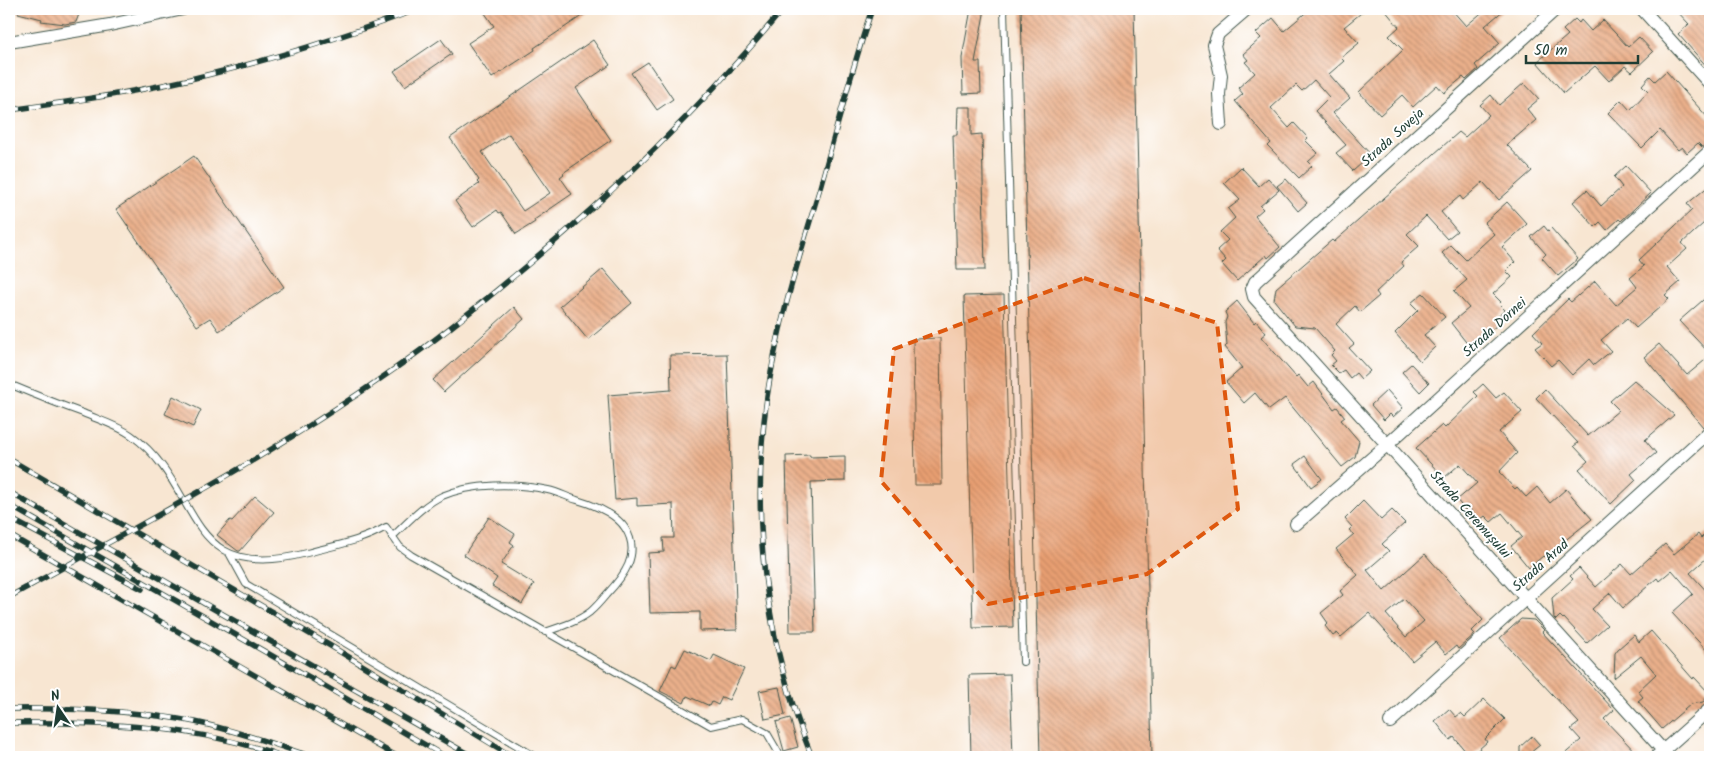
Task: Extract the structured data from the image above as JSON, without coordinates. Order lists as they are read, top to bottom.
{
  "streets": {
    "street": [
      "Strada Soveja",
      "Strada Dornei",
      "Strada Ceremușului",
      "Strada Arad"
    ]
  },
  "crossings": [
    ["Strada Soveja", "Strada Ceremușului"],
    ["Strada Dornei", "Strada Ceremușului"],
    ["Strada Ceremușului", "Strada Arad"]
  ],
  "scale_bar": "50 m",
  "north": "top"
}
